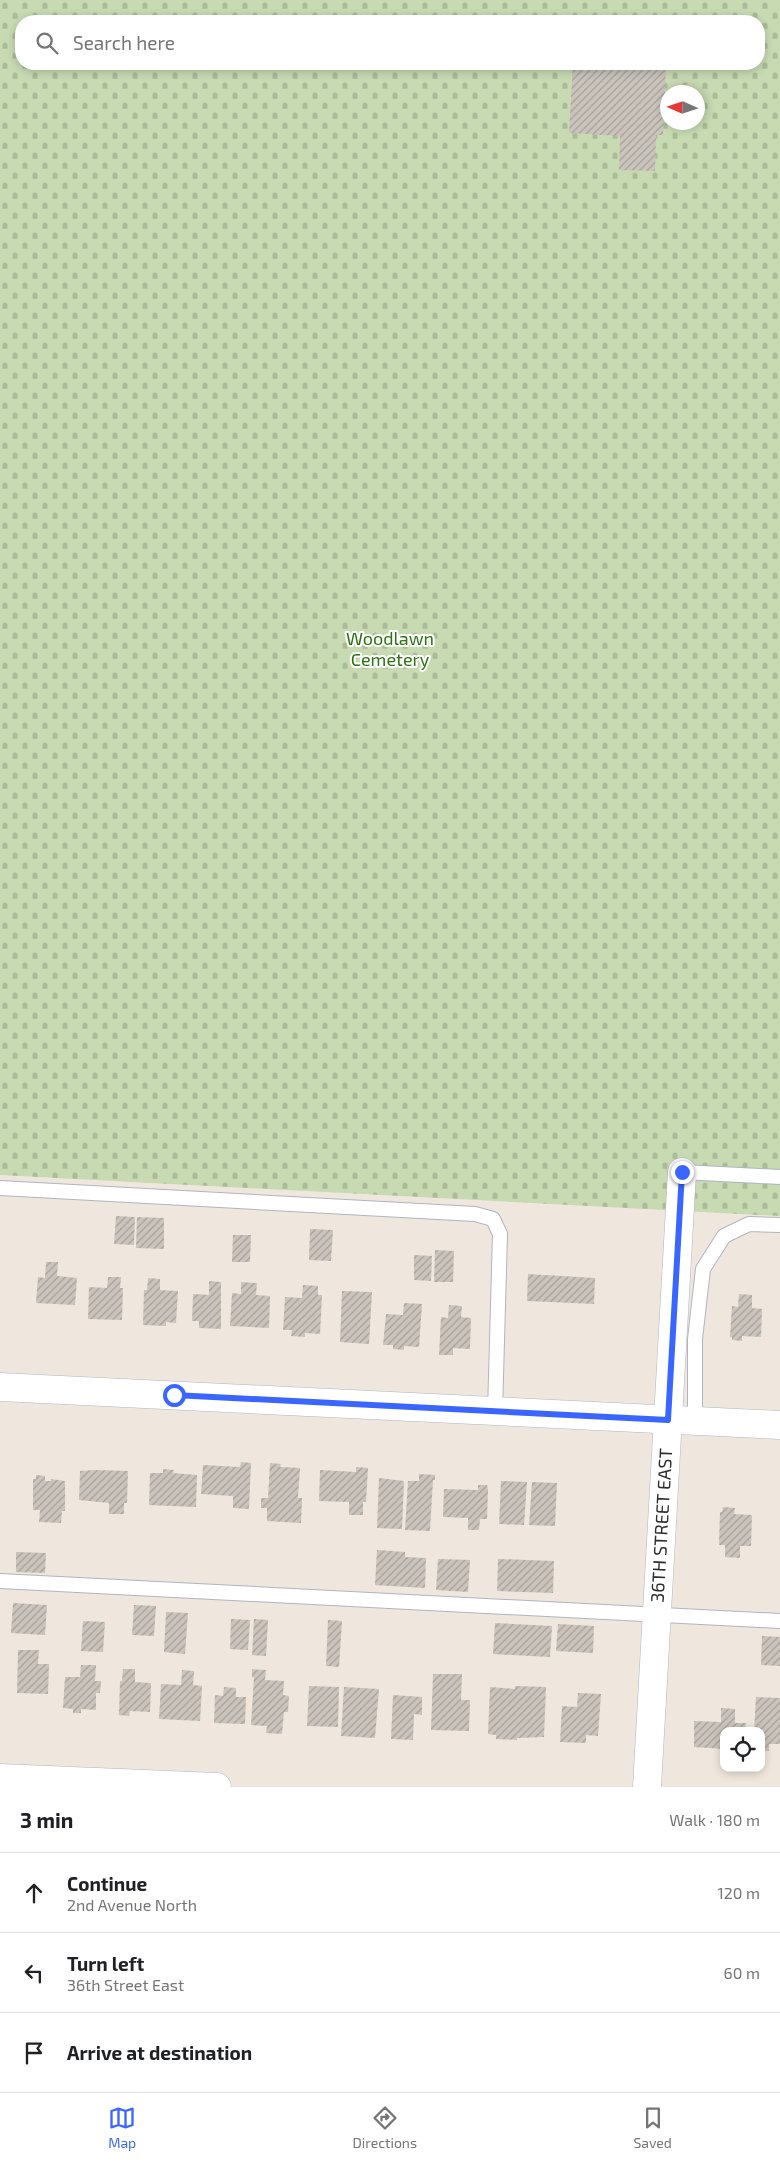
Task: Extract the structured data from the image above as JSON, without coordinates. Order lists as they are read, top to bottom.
{
  "streets": {
    "street": ["36TH STREET EAST"]
  },
  "parks": ["Woodlawn Cemetery"],
  "north": "left",
  "page": {
    "search": "Search here",
    "heading": ["3 min", "Walk · 180 m"],
    "list": [
      ["Continue", "2nd Avenue North", "120 m"],
      ["Turn left", "36th Street East", "60 m"],
      "Arrive at destination"
    ],
    "nav": ["Map", "Directions", "Saved"]
  }
}
